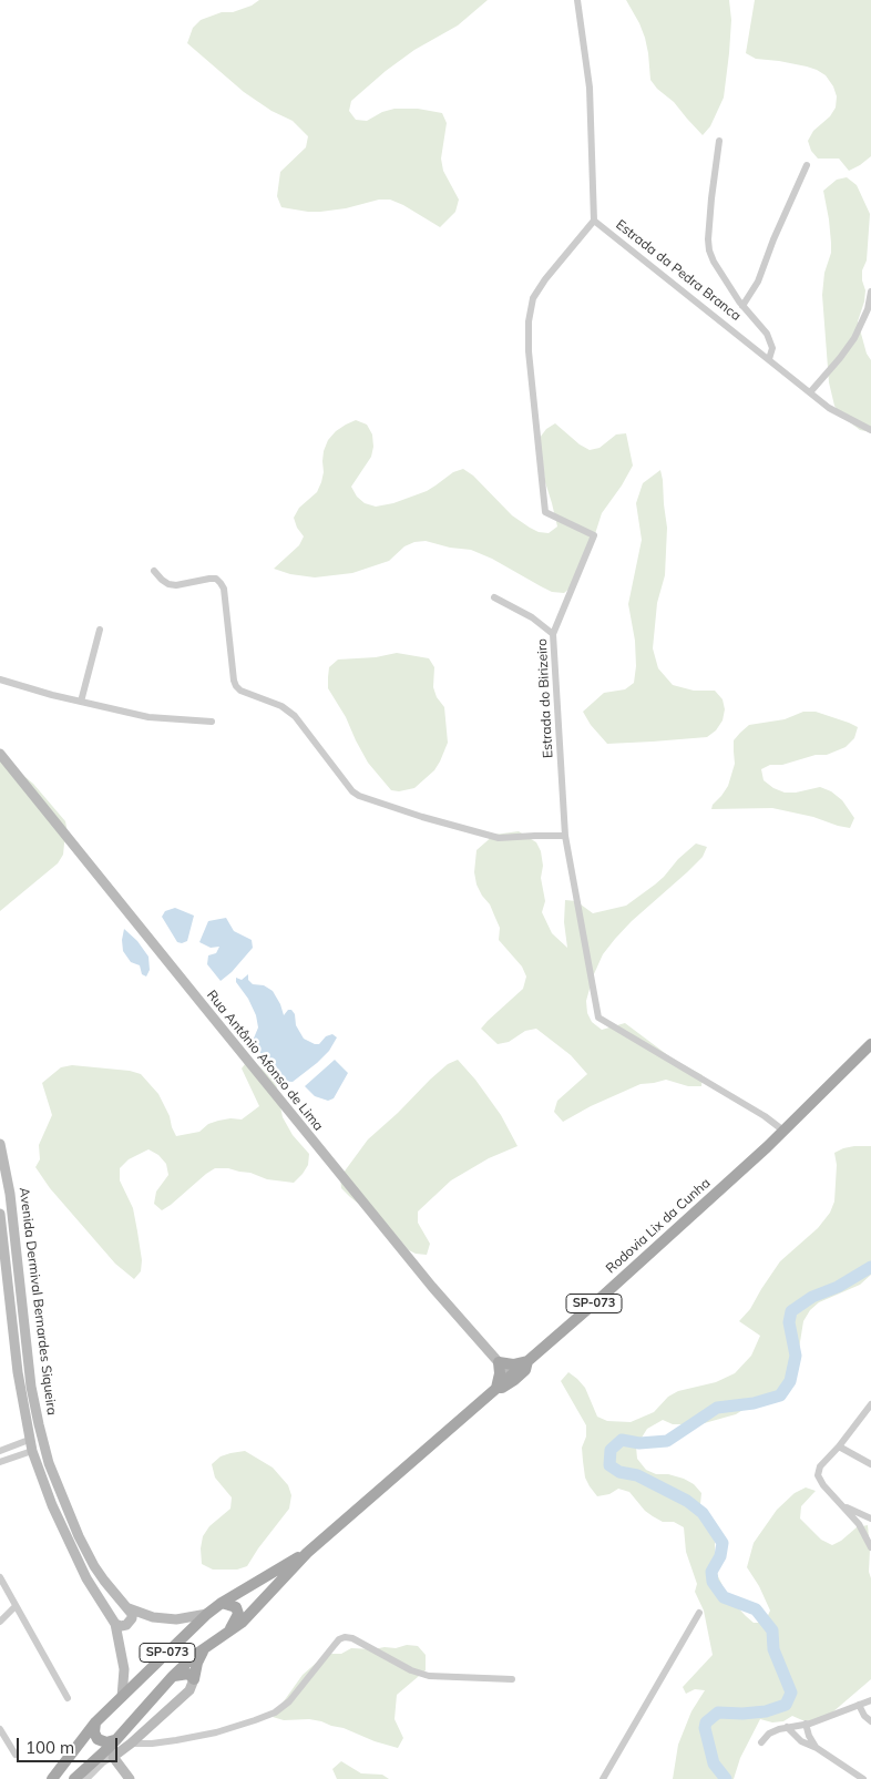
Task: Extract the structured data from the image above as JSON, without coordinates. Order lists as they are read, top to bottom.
{
  "streets": {
    "main road": [
      "Rua Antônio Afonso de Lima",
      "Rodovia Lix da Cunha",
      "Avenida Dermival Bernardes Siqueira",
      "SP-073"
    ],
    "street": ["Estrada da Pedra Branca", "Estrada do Birizeiro"]
  },
  "crossings": [
    ["Estrada da Pedra Branca", "Estrada do Birizeiro"],
    ["Estrada do Birizeiro", "Rodovia Lix da Cunha"],
    ["Rua Antônio Afonso de Lima", "Rodovia Lix da Cunha"]
  ],
  "scale_bar": "100 m"
}
